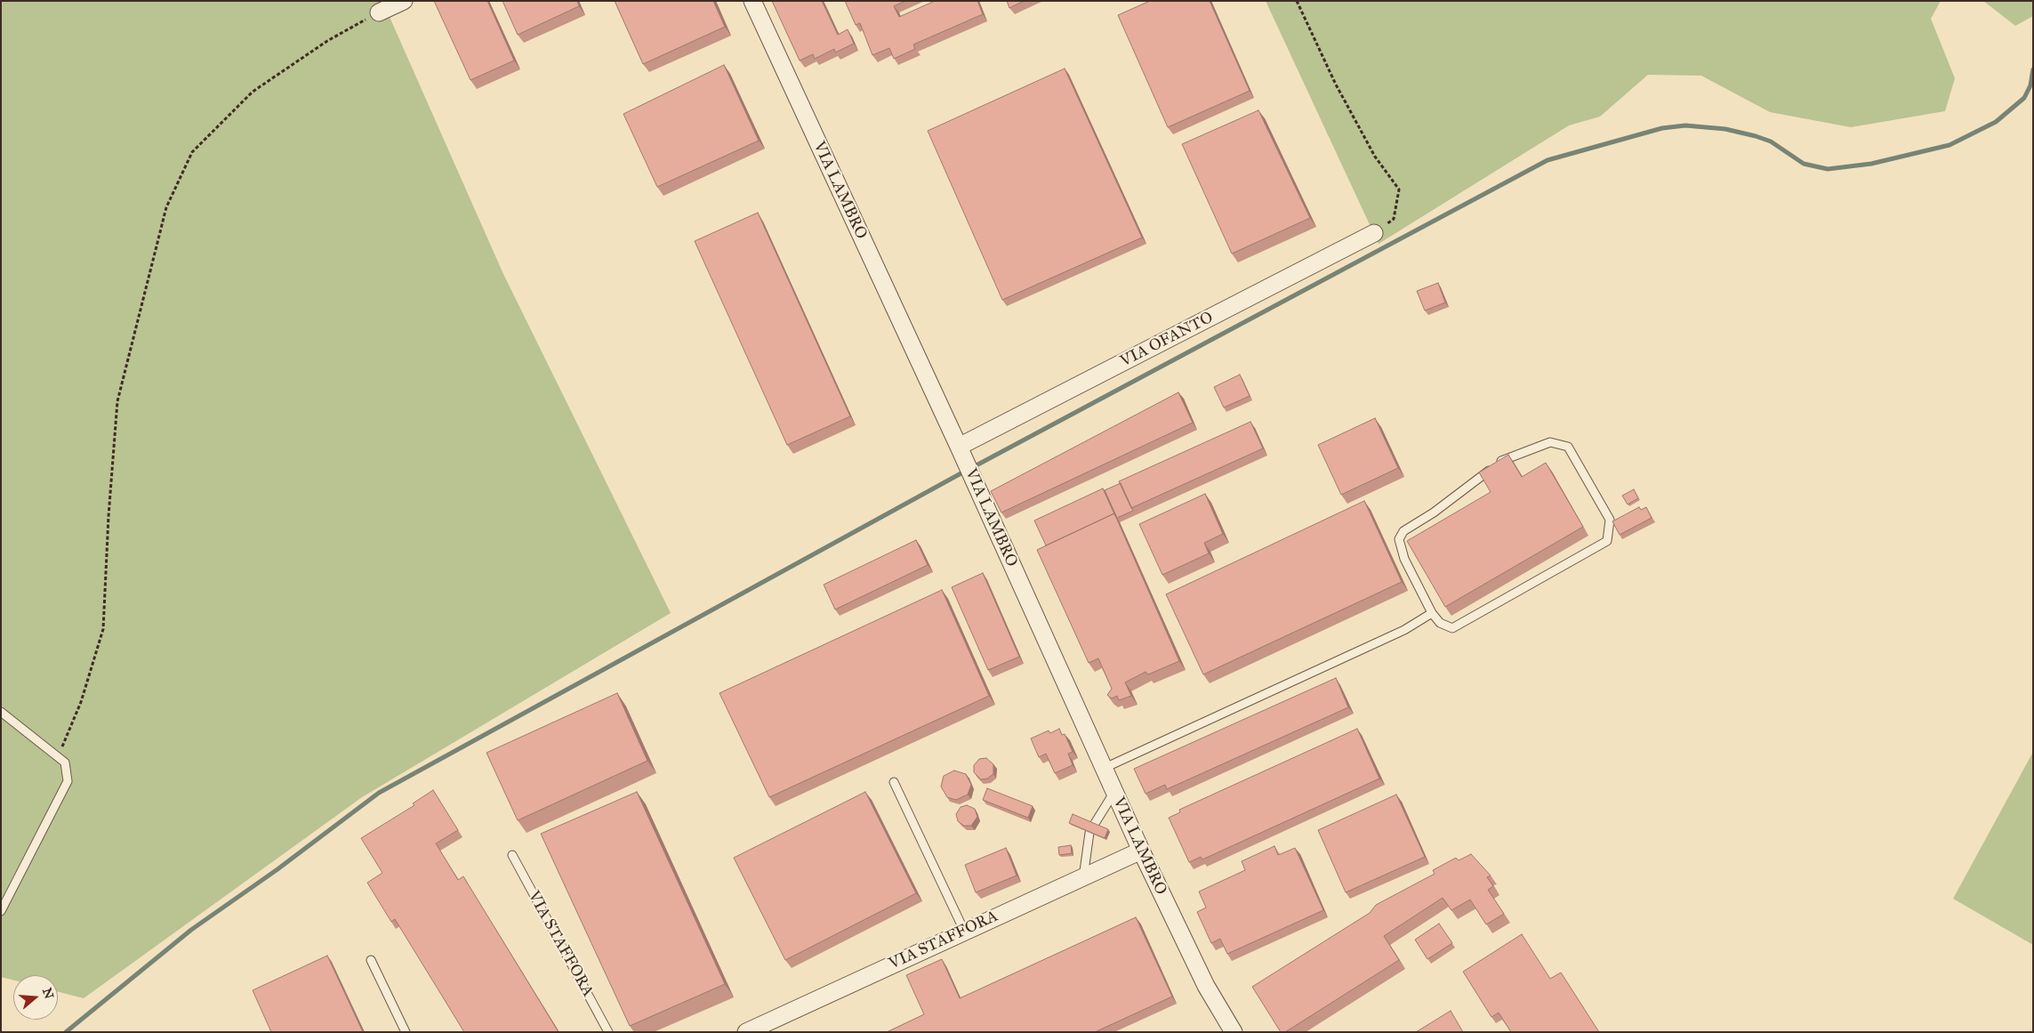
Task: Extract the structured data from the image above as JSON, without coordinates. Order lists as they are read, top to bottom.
{
  "streets": {
    "street": ["VIA LAMBRO", "VIA OFANTO", "VIA STAFFORA"]
  },
  "crossings": [
    ["VIA LAMBRO", "VIA OFANTO"],
    ["VIA LAMBRO", "VIA STAFFORA"]
  ],
  "north": "right"
}
